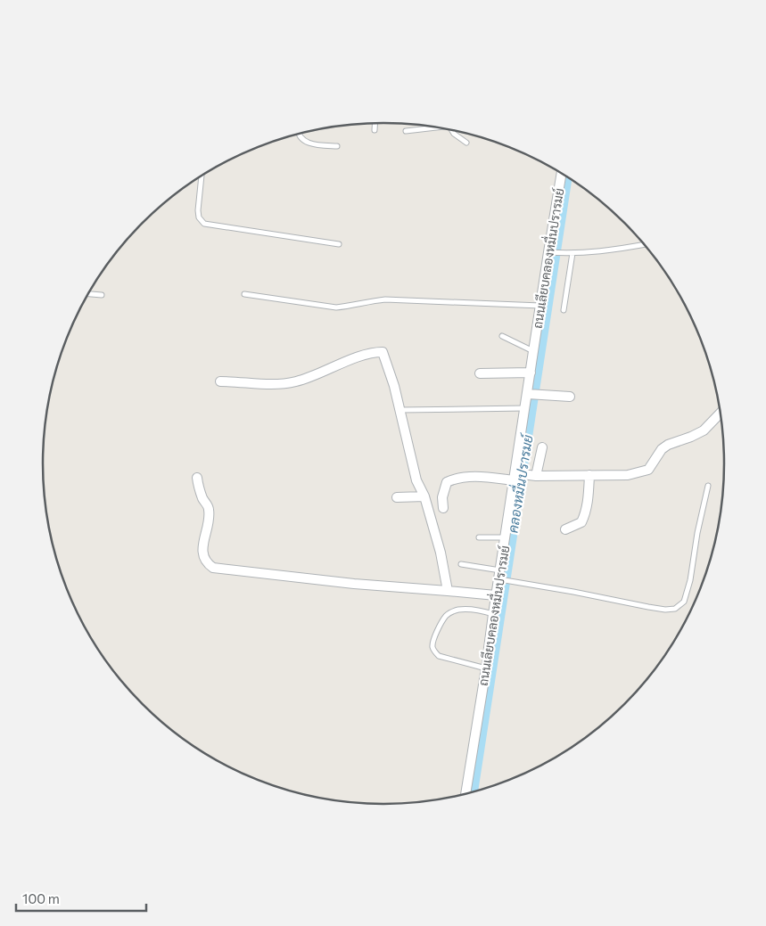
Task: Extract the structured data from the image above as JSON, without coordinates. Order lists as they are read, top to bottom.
{
  "streets": {
    "street": ["ถนนเลียบคลองหมื่นปรารมย์"]
  },
  "water": ["คลองหมื่นปรารมย์"],
  "scale_bar": "100 m"
}
